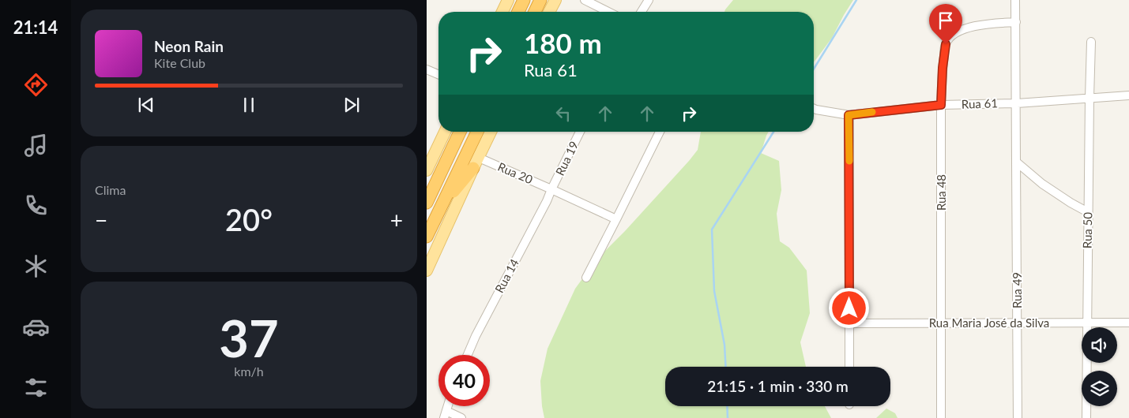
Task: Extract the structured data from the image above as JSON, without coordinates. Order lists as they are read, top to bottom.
{
  "streets": {
    "street": [
      "Rua 61",
      "Rua 19",
      "Rua 20",
      "Rua 48",
      "Rua 50",
      "Rua 14",
      "Rua 49",
      "Rua Maria José da Silva"
    ]
  },
  "crossings": [
    ["Rua 61", "Rua 48"],
    ["Rua 61", "Rua 50"],
    ["Rua 19", "Rua 20"],
    ["Rua 19", "Rua 14"],
    ["Rua 20", "Rua 14"],
    ["Rua 48", "Rua Maria José da Silva"],
    ["Rua 50", "Rua Maria José da Silva"],
    ["Rua 49", "Rua Maria José da Silva"]
  ],
  "page": {
    "tabs": "21:14",
    "turn": ["180 m", "Rua 61"],
    "song": ["Neon Rain", "Kite Club"],
    "tile": [
      "Clima",
      ["37", "km/h"]
    ],
    "heat": ["−", "20°", "+"],
    "limit": "40",
    "trip": "21:15 · 1 min · 330 m"
  }
}
